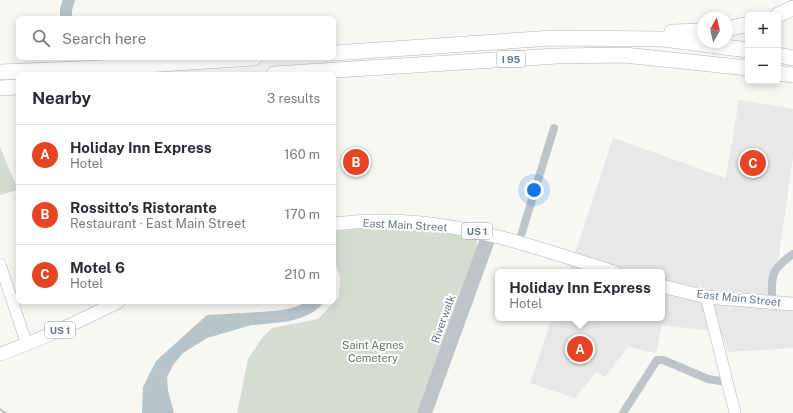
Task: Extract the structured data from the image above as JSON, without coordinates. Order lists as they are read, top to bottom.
{
  "streets": {
    "highway": ["I 95"],
    "main road": ["East Main Street", "US 1"],
    "street": ["Riverwalk"]
  },
  "crossings": [
    ["East Main Street", "Riverwalk"]
  ],
  "parks": ["Saint Agnes Cemetery"],
  "north": "top",
  "page": {
    "map_buttons": ["+", "−"],
    "search": "Search here",
    "heading": ["Nearby", "3 results"],
    "list": [
      {
        "mark": "A",
        "name": "Holiday Inn Express",
        "note": "Hotel",
        "value": "160 m"
      },
      {
        "mark": "B",
        "name": "Rossitto's Ristorante",
        "note": "Restaurant · East Main Street",
        "value": "170 m"
      },
      {
        "mark": "C",
        "name": "Motel 6",
        "note": "Hotel",
        "value": "210 m"
      }
    ],
    "pins": ["B", "C", "A"],
    "popup": ["Holiday Inn Express", "Hotel"]
  }
}
